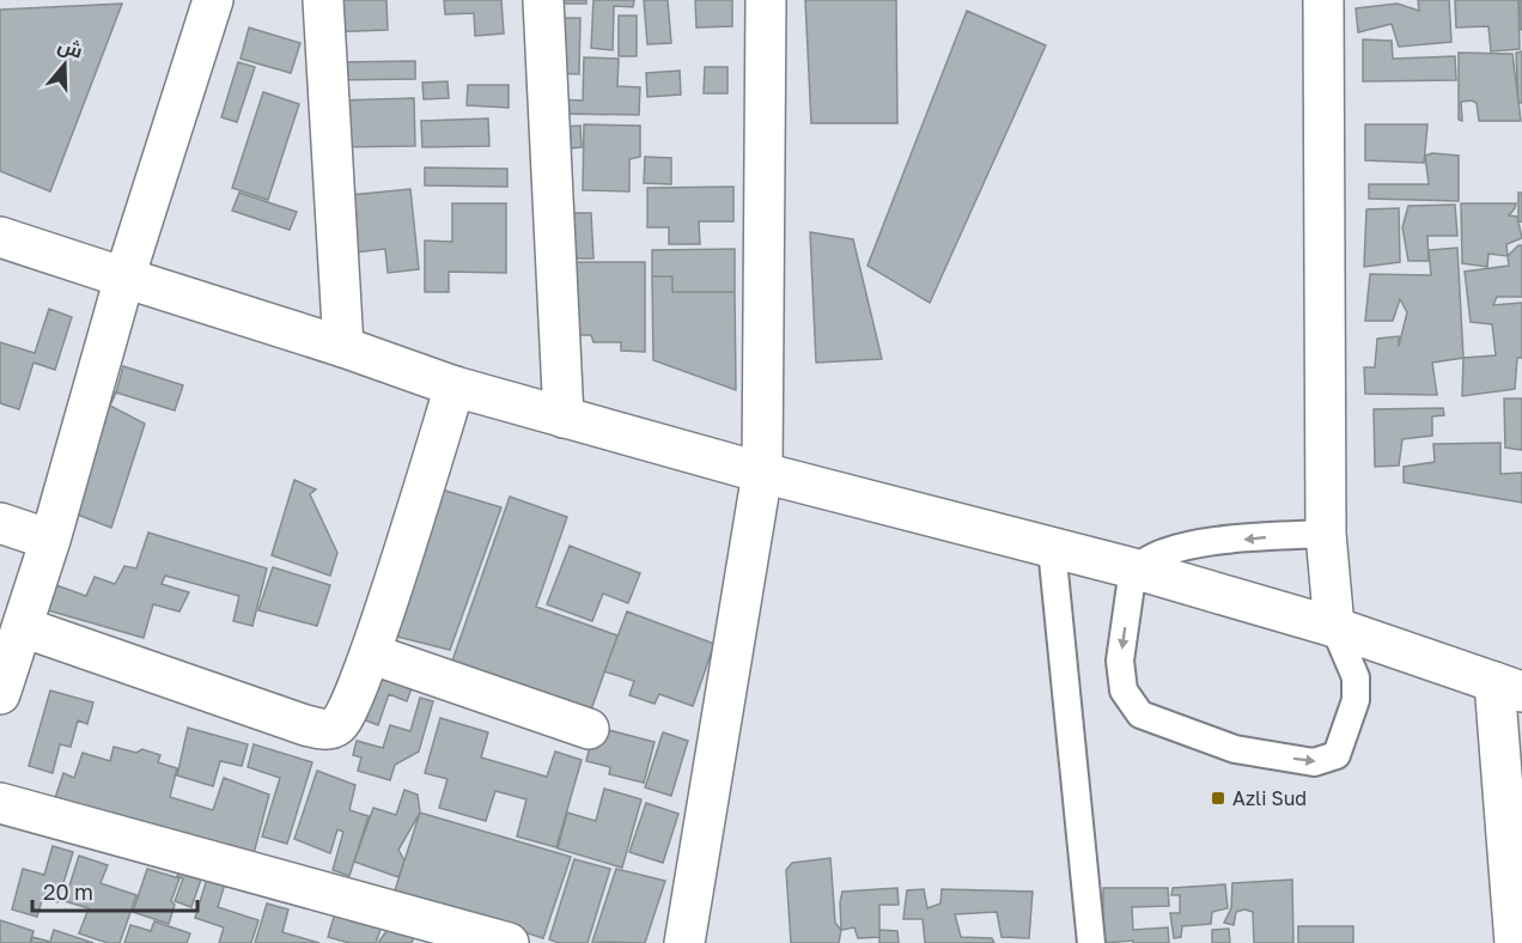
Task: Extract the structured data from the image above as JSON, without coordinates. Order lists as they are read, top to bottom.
{
  "places": {
    "transit": ["Azli Sud"]
  },
  "scale_bar": "20 m",
  "north": "top"
}
